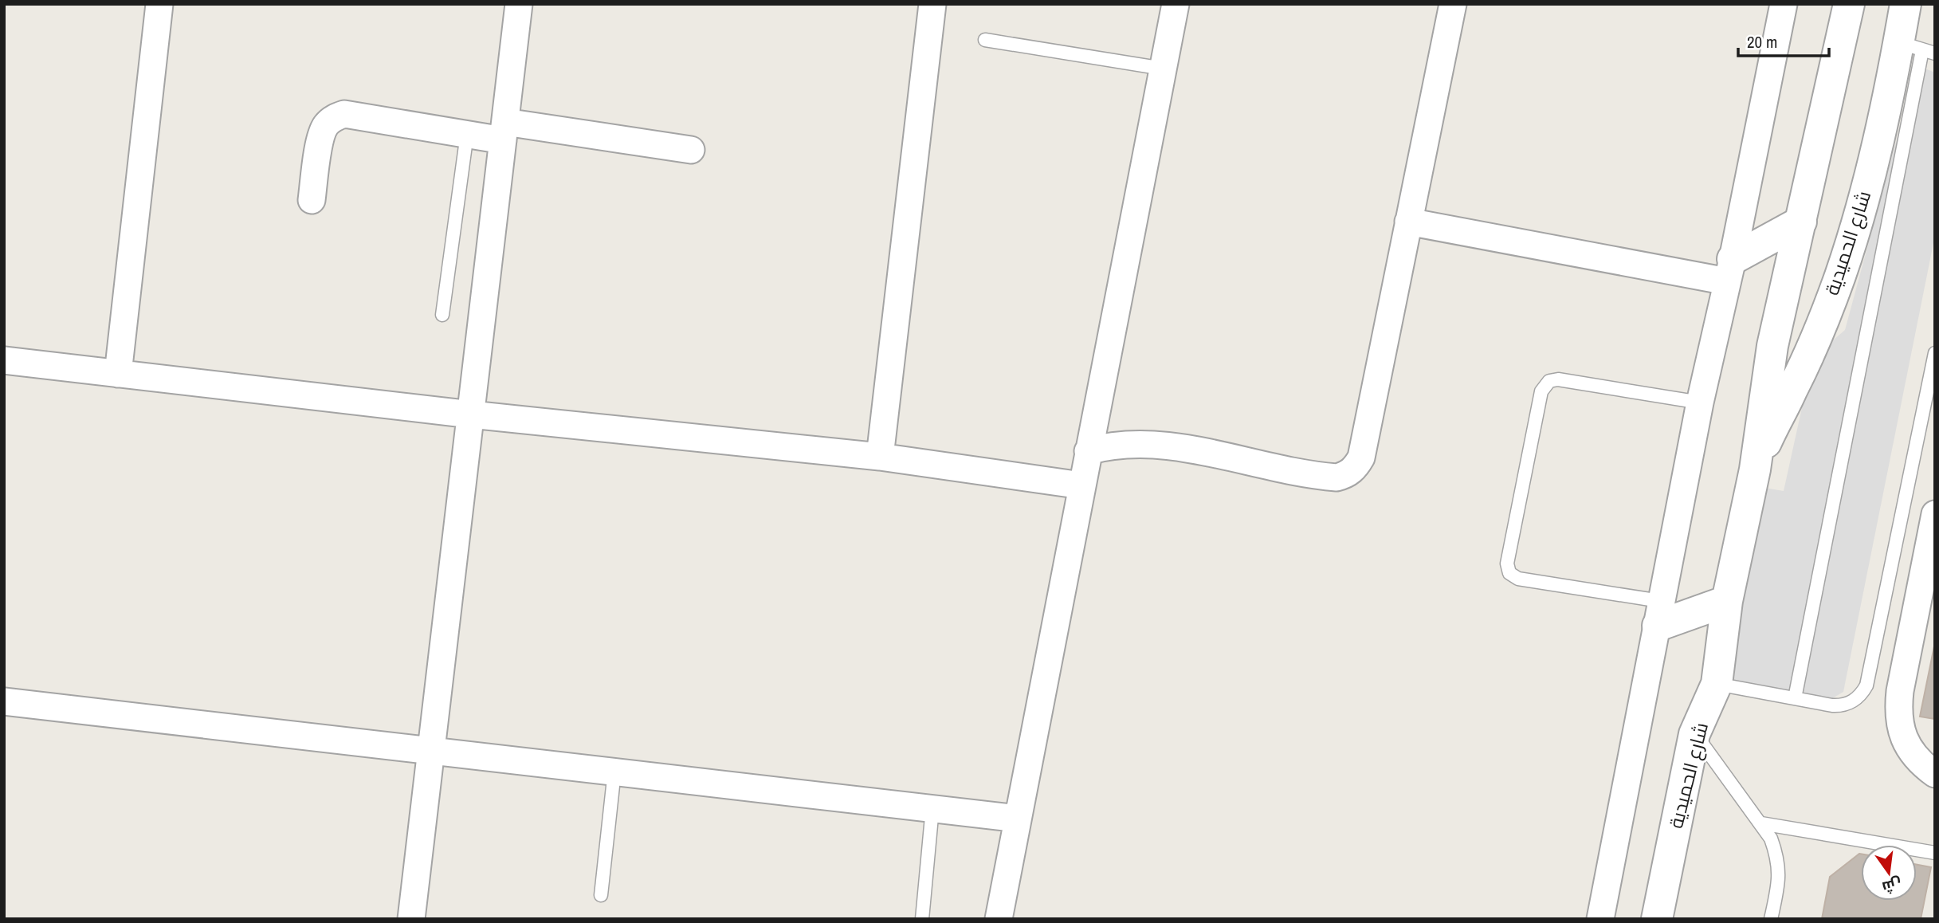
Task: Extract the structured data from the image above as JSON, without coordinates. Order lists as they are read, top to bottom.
{
  "streets": {
    "street": ["شارع الحميدية"]
  },
  "scale_bar": "20 m",
  "north": "bottom"
}
